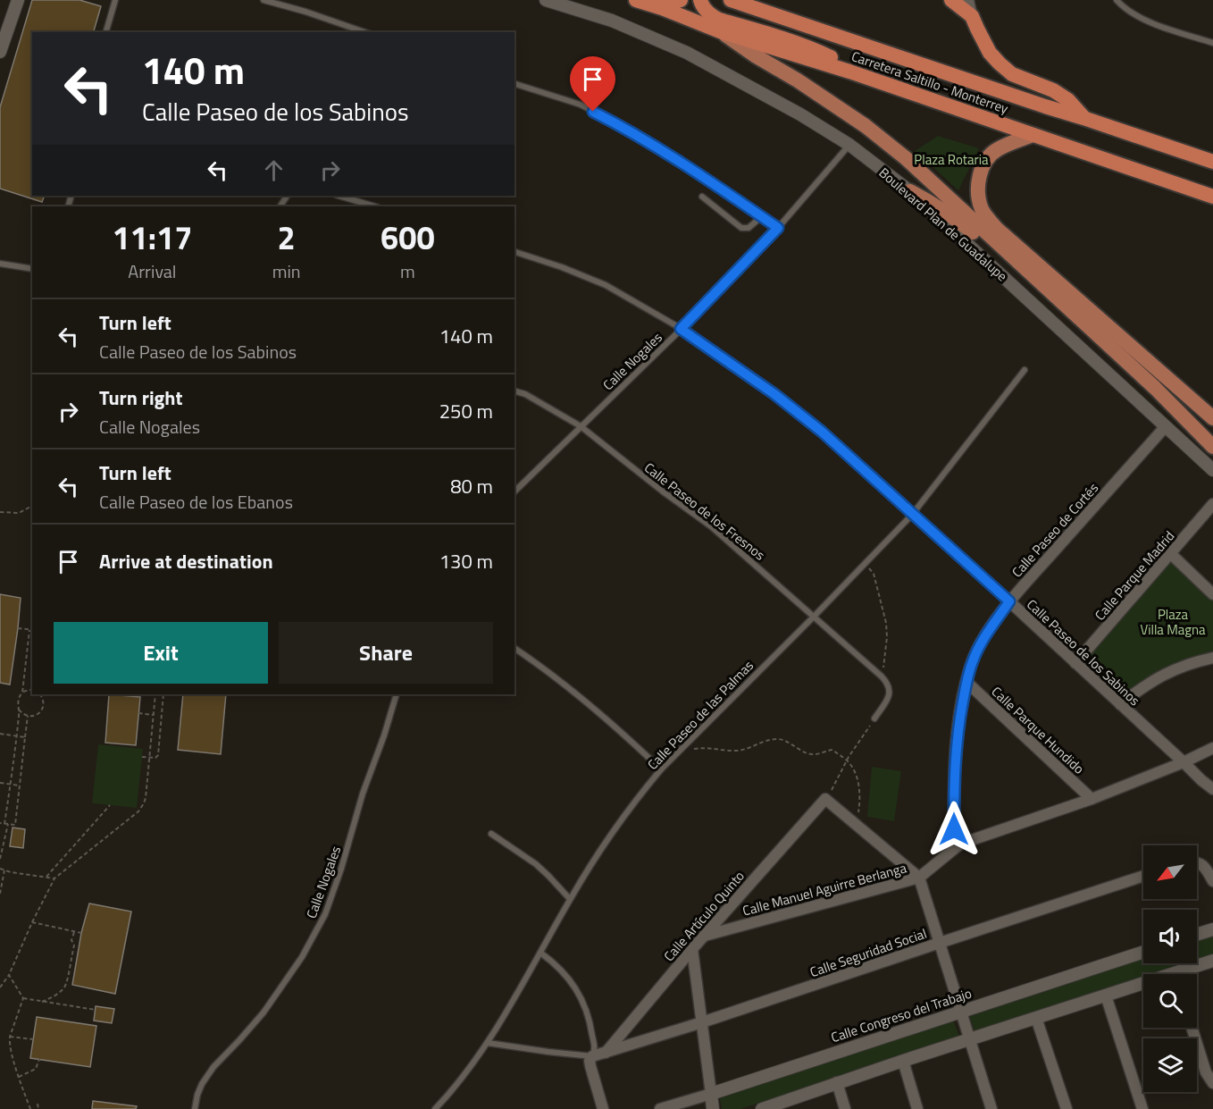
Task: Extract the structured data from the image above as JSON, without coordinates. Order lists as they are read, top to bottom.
{
  "streets": {
    "highway": ["Carretera Saltillo - Monterrey"],
    "main road": ["Boulevard Plan de Guadalupe"],
    "street": [
      "Calle Paseo de Cortés",
      "Calle Parque Madrid",
      "Calle Paseo de los Sabinos",
      "Calle Parque Hundido",
      "Calle Manuel Aguirre Berlanga",
      "Calle Artículo Quinto",
      "Calle Seguridad Social",
      "Calle Congreso del Trabajo"
    ],
    "lane": ["Calle Nogales", "Calle Paseo de los Fresnos", "Calle Paseo de las Palmas"]
  },
  "crossings": [
    ["Carretera Saltillo - Monterrey", "Boulevard Plan de Guadalupe"],
    ["Boulevard Plan de Guadalupe", "Calle Nogales"],
    ["Boulevard Plan de Guadalupe", "Calle Paseo de Cortés"],
    ["Calle Nogales", "Calle Paseo de los Fresnos"],
    ["Calle Nogales", "Calle Paseo de los Sabinos"],
    ["Calle Paseo de los Fresnos", "Calle Paseo de las Palmas"],
    ["Calle Paseo de Cortés", "Calle Paseo de los Sabinos"],
    ["Calle Paseo de Cortés", "Calle Parque Hundido"],
    ["Calle Paseo de Cortés", "Calle Manuel Aguirre Berlanga"],
    ["Calle Parque Madrid", "Calle Paseo de los Sabinos"],
    ["Calle Paseo de los Sabinos", "Calle Paseo de las Palmas"],
    ["Calle Paseo de los Sabinos", "Calle Manuel Aguirre Berlanga"],
    ["Calle Parque Hundido", "Calle Manuel Aguirre Berlanga"],
    ["Calle Manuel Aguirre Berlanga", "Calle Artículo Quinto"],
    ["Calle Artículo Quinto", "Calle Seguridad Social"]
  ],
  "parks": ["Plaza Rotaria", "Plaza Villa Magna"],
  "north": "bottom left",
  "page": {
    "turn": ["140 m", "Calle Paseo de los Sabinos"],
    "eta": [
      "11:17",
      "Arrival",
      "2",
      "min",
      "600",
      "m"
    ],
    "list": [
      {
        "name": "Turn left",
        "note": "Calle Paseo de los Sabinos",
        "value": "140 m"
      },
      {
        "name": "Turn right",
        "note": "Calle Nogales",
        "value": "250 m"
      },
      {
        "name": "Turn left",
        "note": "Calle Paseo de los Ebanos",
        "value": "80 m"
      },
      {
        "name": "Arrive at destination",
        "value": "130 m"
      }
    ],
    "buttons": ["Exit", "Share"]
  }
}
